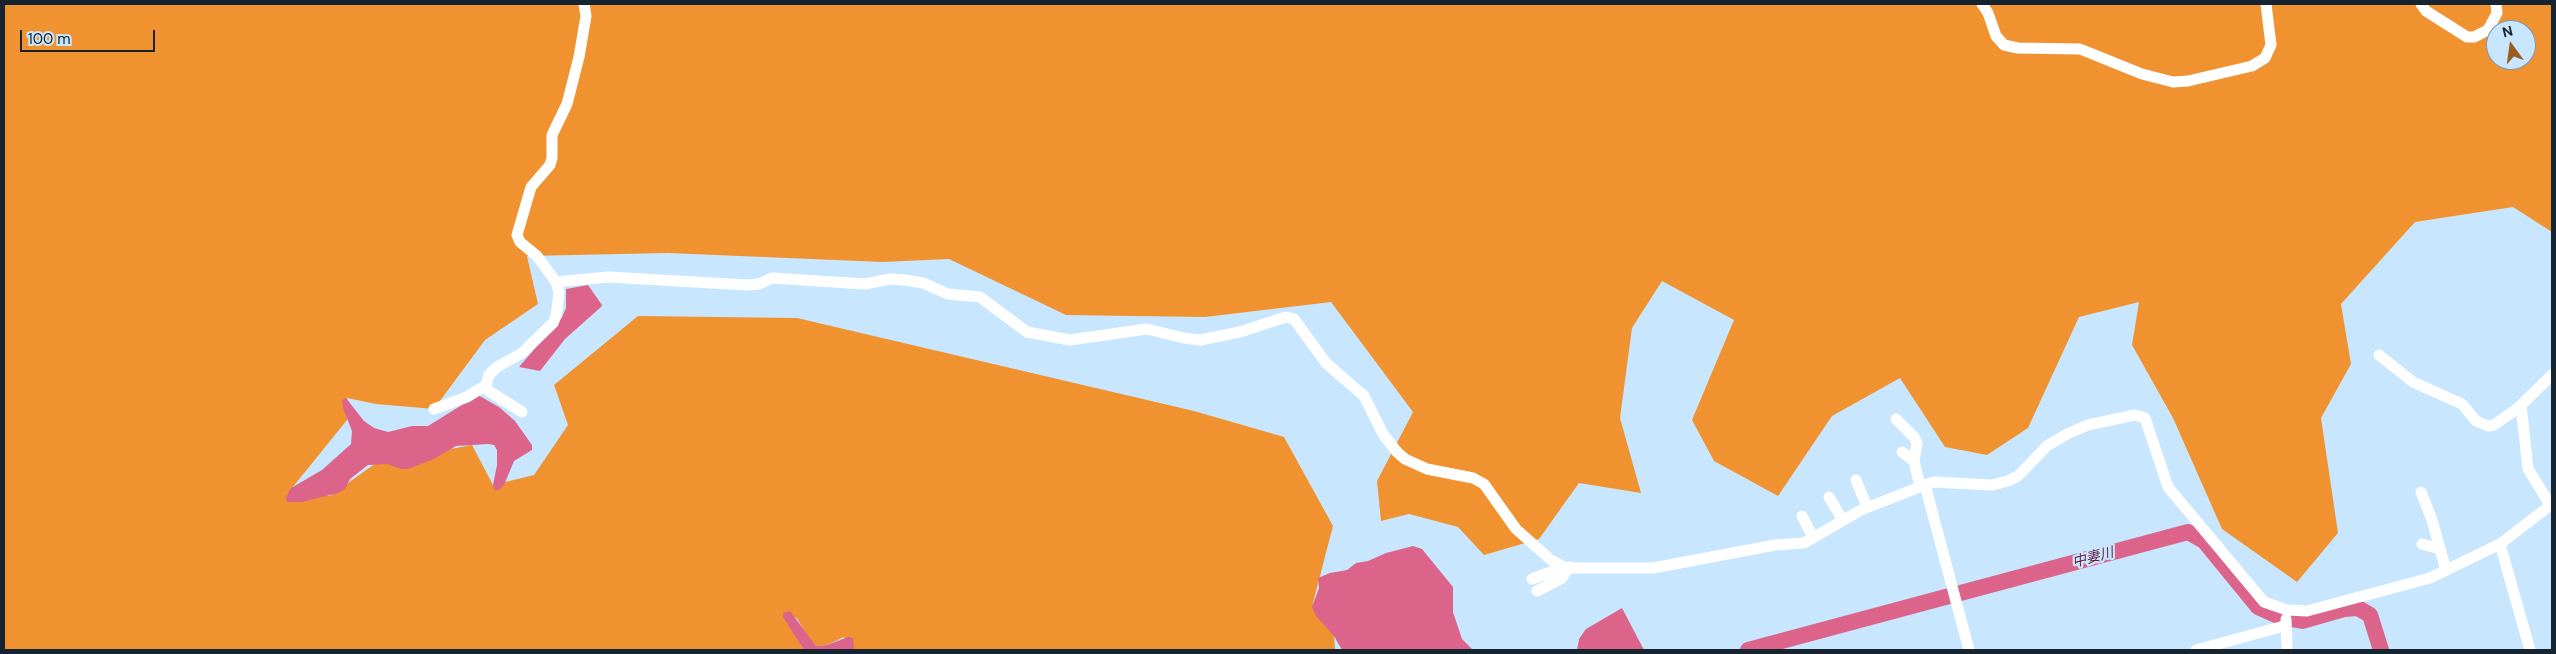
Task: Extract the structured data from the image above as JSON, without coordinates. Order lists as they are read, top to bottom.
{
  "water": ["中妻川"],
  "scale_bar": "100 m",
  "north": "top"
}
